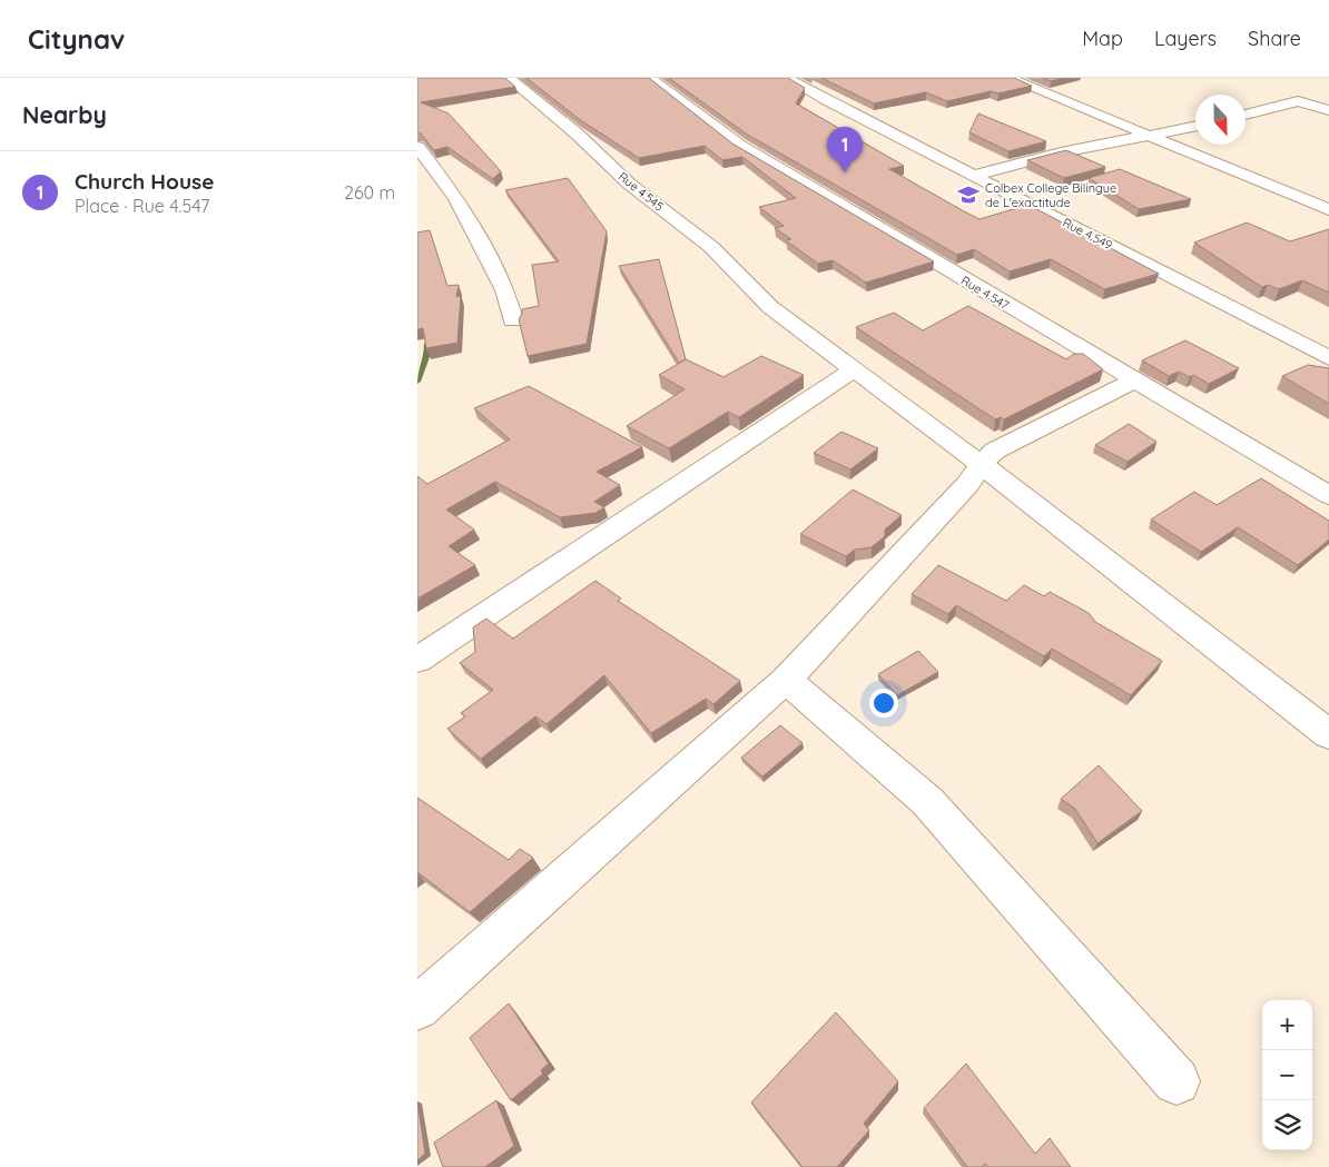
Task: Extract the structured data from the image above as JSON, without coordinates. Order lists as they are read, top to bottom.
{
  "streets": {
    "street": ["Rue 4.545", "Rue 4.549", "Rue 4.547"]
  },
  "places": {
    "school or university": ["Colbex College Bilingue de L'exactitude"]
  },
  "north": "bottom",
  "page": {
    "header": "Citynav",
    "nav": ["Map", "Layers", "Share"],
    "heading": "Nearby",
    "pins": "1",
    "list": [
      {
        "mark": "1",
        "name": "Church House",
        "note": "Place · Rue 4.547",
        "value": "260 m"
      }
    ],
    "map_buttons": ["+", "−"]
  }
}
